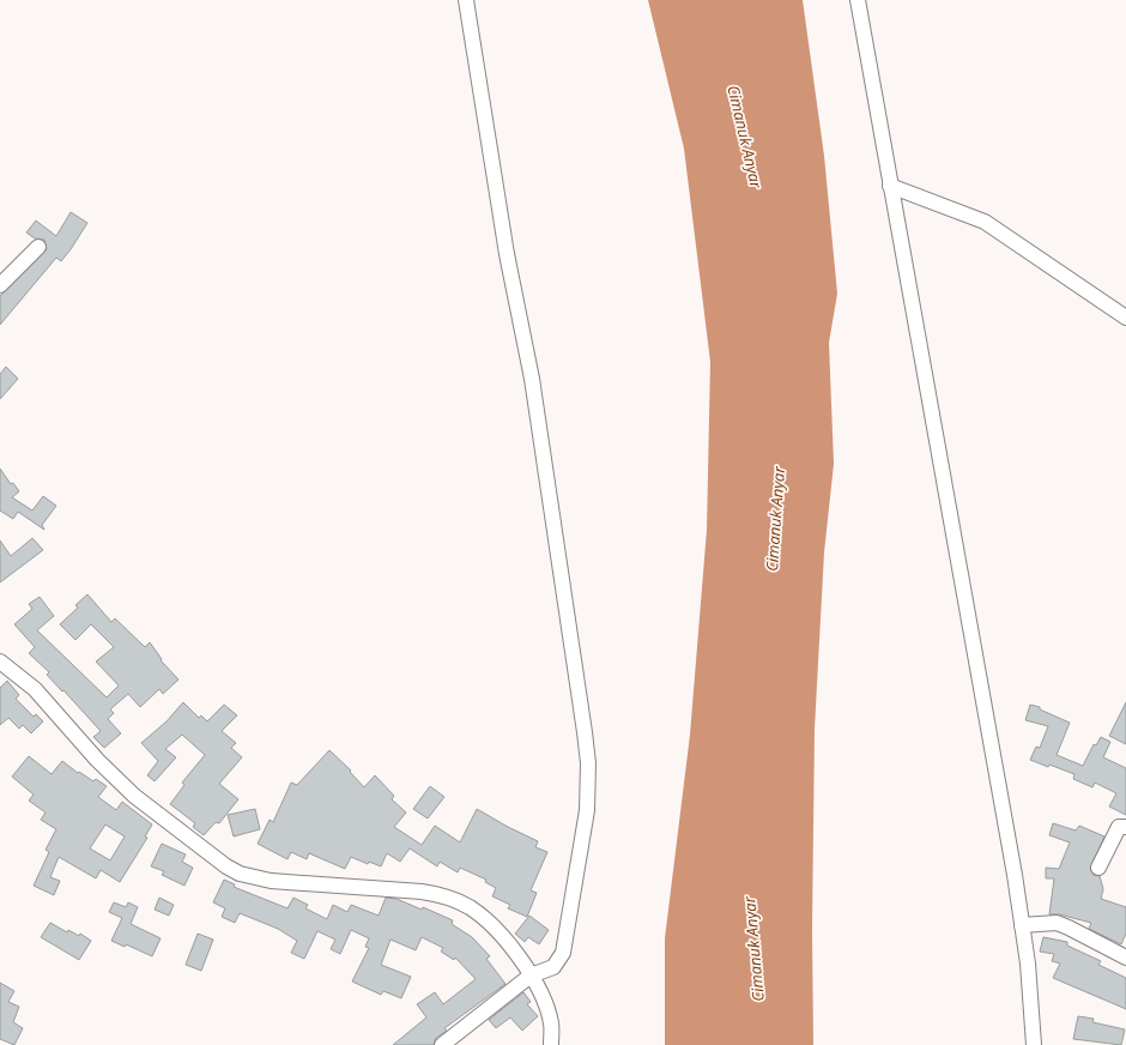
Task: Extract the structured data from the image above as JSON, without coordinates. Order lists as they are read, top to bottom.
{
  "water": ["Cimanuk Anyar"]
}
